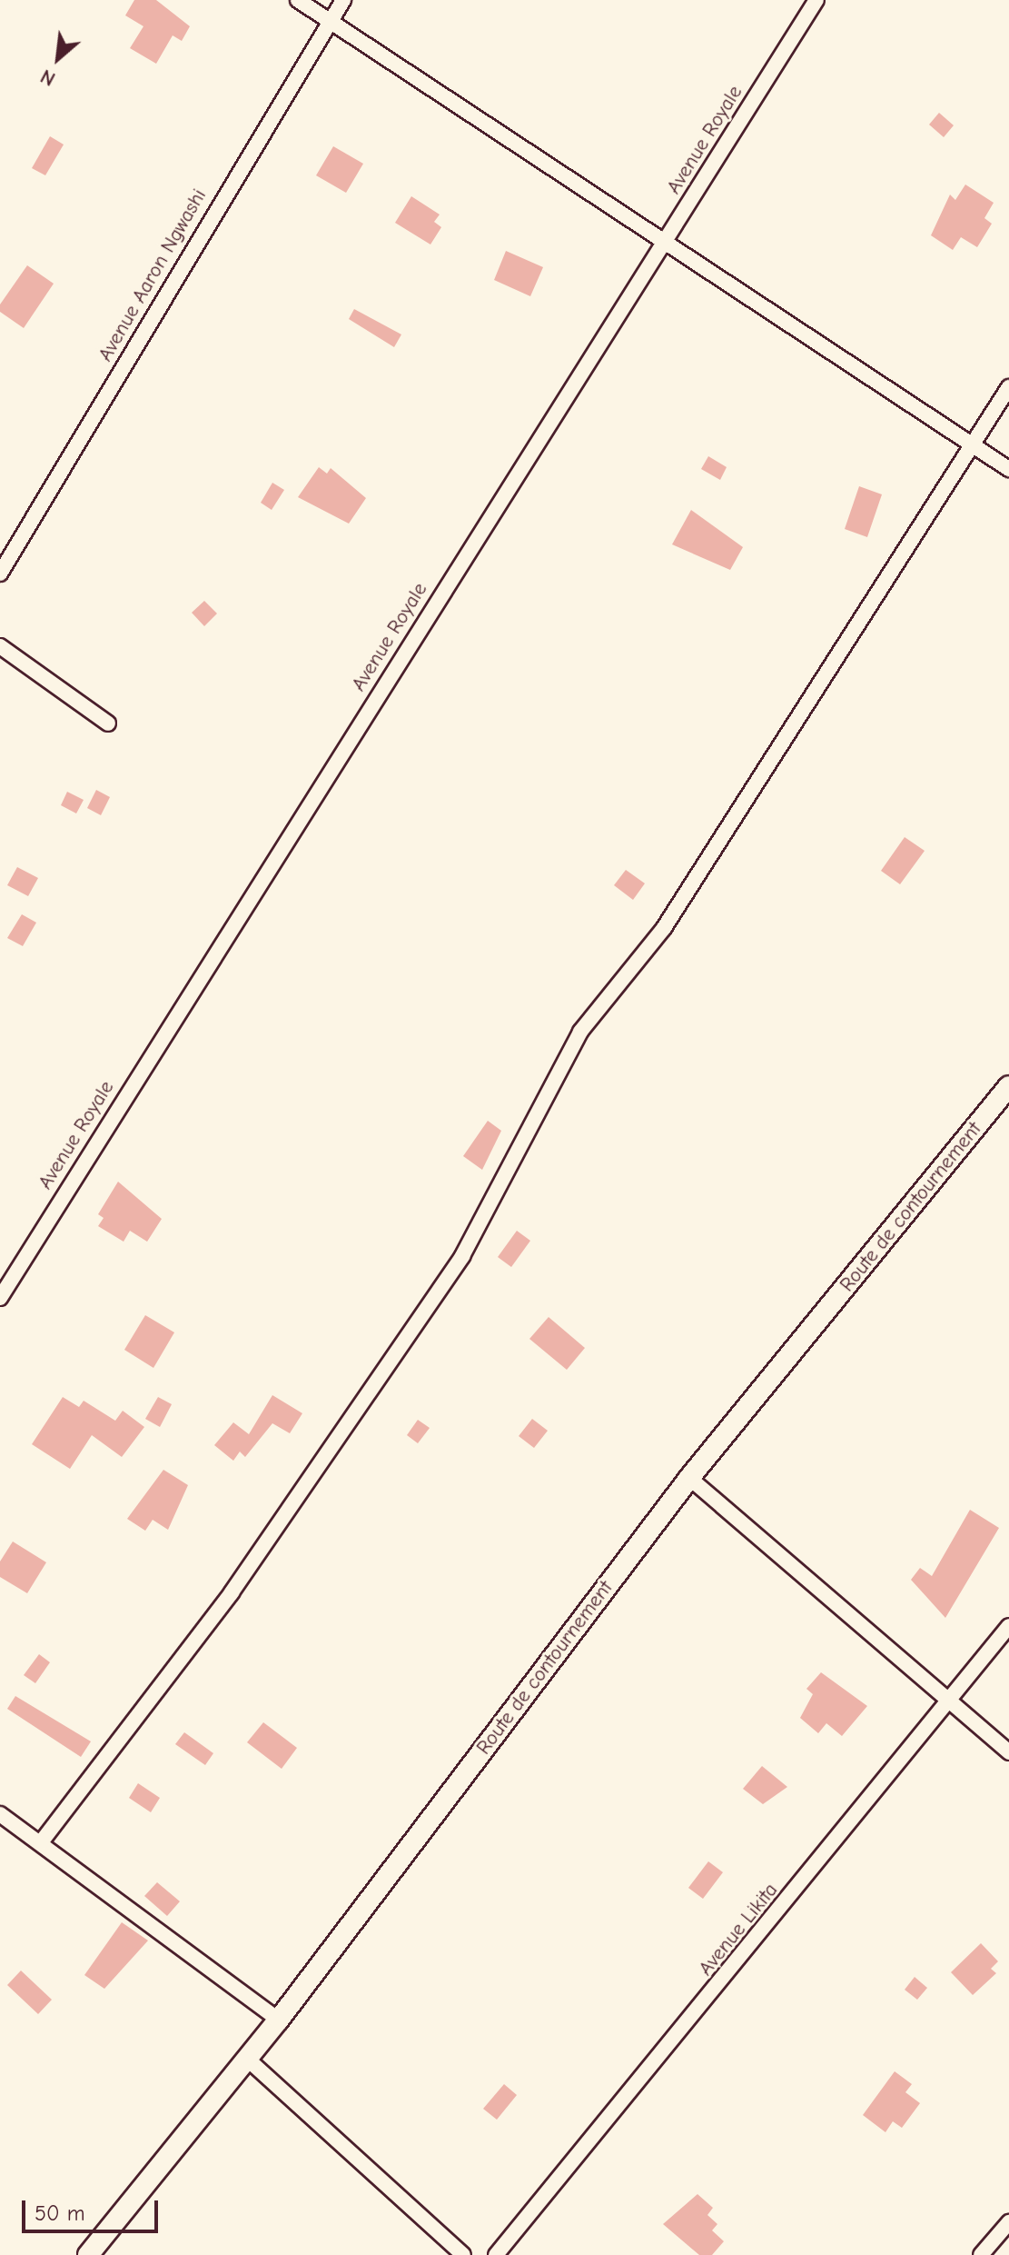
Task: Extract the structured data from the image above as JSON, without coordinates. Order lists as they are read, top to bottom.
{
  "streets": {
    "street": [
      "Avenue Royale",
      "Avenue Aaron Ngwashi",
      "Route de contournement",
      "Avenue Likita"
    ]
  },
  "scale_bar": "50 m",
  "north": "bottom left"
}
